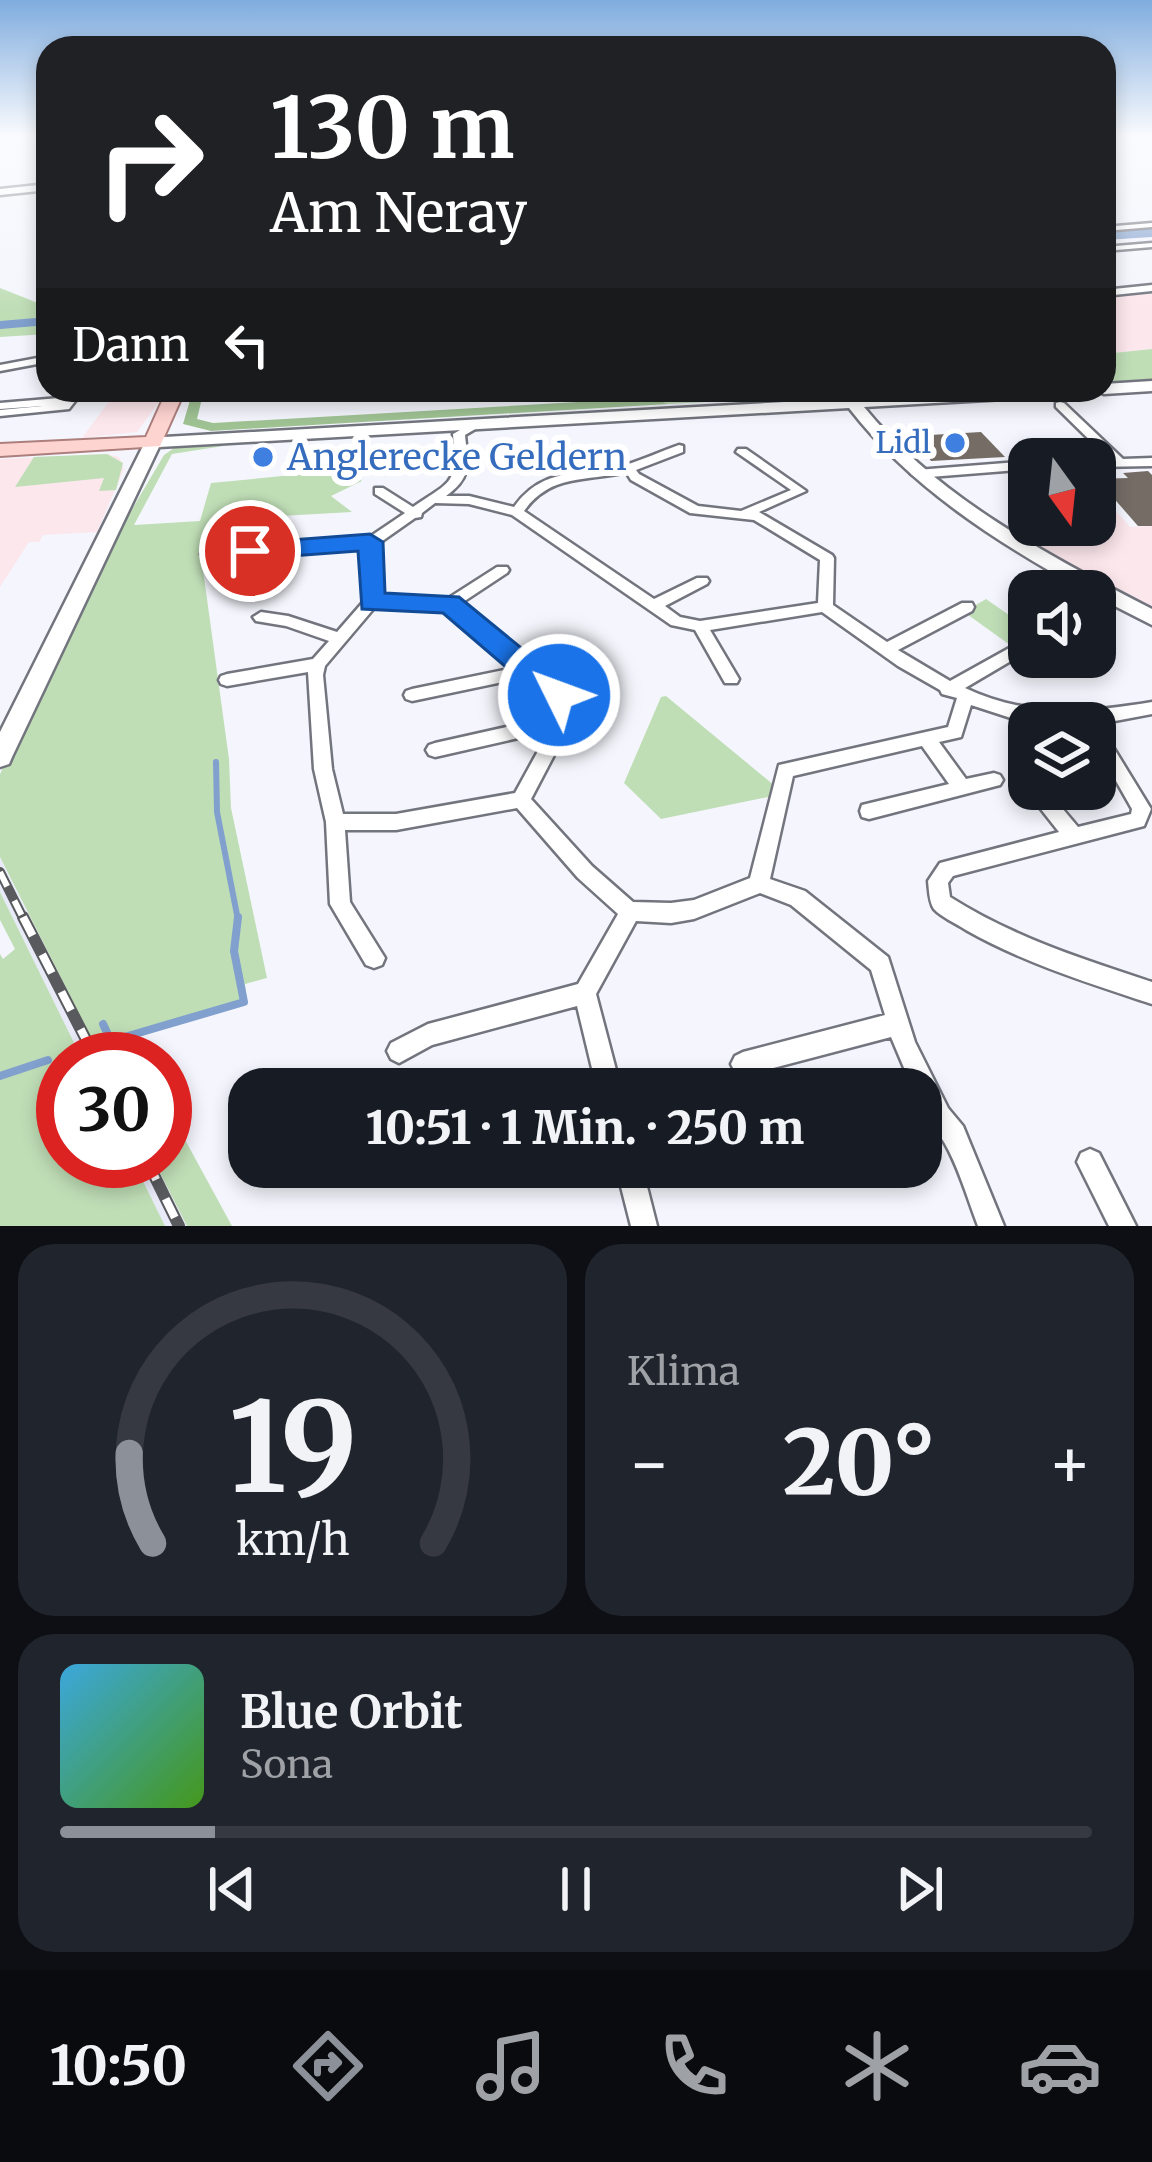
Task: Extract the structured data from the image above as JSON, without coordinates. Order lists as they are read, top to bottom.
{
  "places": ["Lidl", "Anglerecke Geldern"],
  "north": "bottom",
  "page": {
    "turn": ["130 m", "Am Neray"],
    "then": "Dann",
    "limit": "30",
    "trip": "10:51 · 1 Min. · 250 m",
    "tile": "Klima",
    "heat": ["−", "20°", "+"],
    "song": ["Blue Orbit", "Sona"],
    "tabs": "10:50",
    "gauge": ["19", "km/h"]
  }
}
